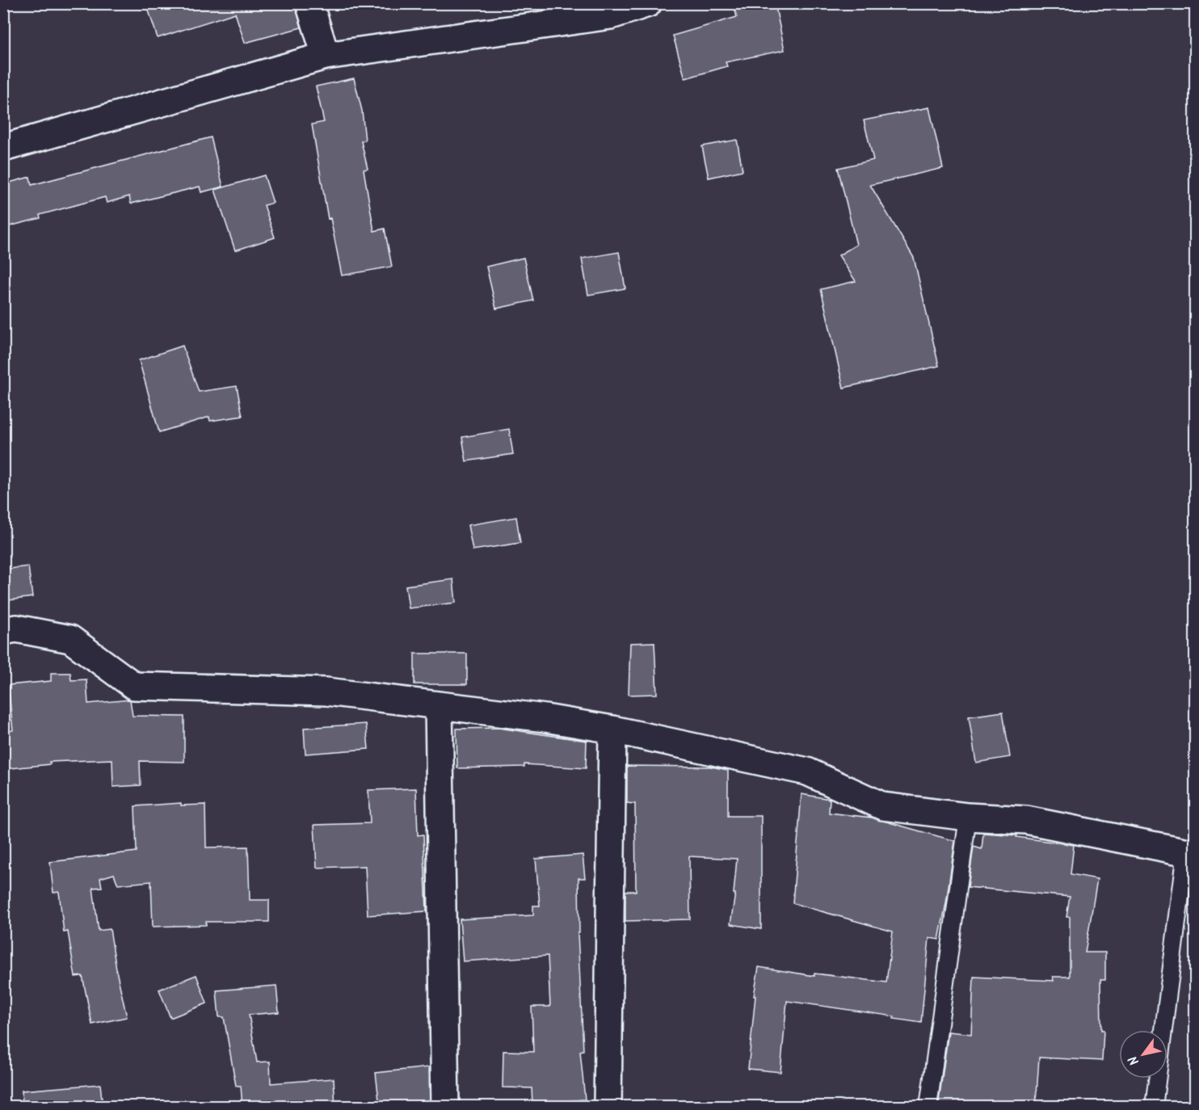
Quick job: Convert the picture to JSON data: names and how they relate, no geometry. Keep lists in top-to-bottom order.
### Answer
{
  "north": "bottom left"
}
